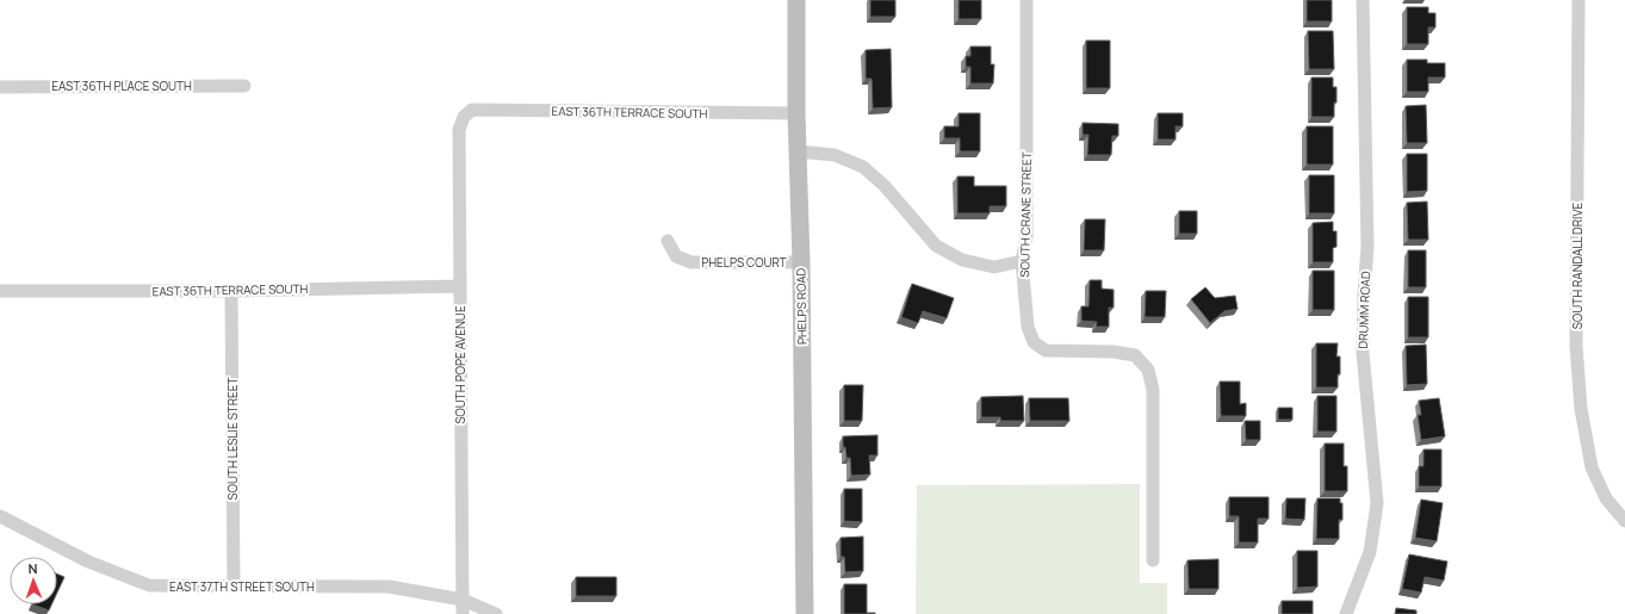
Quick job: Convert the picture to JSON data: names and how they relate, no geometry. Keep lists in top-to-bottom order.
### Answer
{
  "streets": {
    "street": [
      "EAST 36TH PLACE SOUTH",
      "EAST 36TH TERRACE SOUTH",
      "SOUTH CRANE STREET",
      "PHELPS COURT",
      "SOUTH RANDALL DRIVE",
      "PHELPS ROAD",
      "DRUMM ROAD",
      "SOUTH POPE AVENUE",
      "SOUTH LESLIE STREET",
      "EAST 37TH STREET SOUTH"
    ]
  },
  "crossings": [
    ["EAST 36TH TERRACE SOUTH", "PHELPS ROAD"],
    ["EAST 36TH TERRACE SOUTH", "SOUTH POPE AVENUE"],
    ["EAST 36TH TERRACE SOUTH", "SOUTH LESLIE STREET"],
    ["PHELPS COURT", "PHELPS ROAD"],
    ["SOUTH POPE AVENUE", "EAST 37TH STREET SOUTH"],
    ["SOUTH LESLIE STREET", "EAST 37TH STREET SOUTH"]
  ],
  "north": "top"
}
